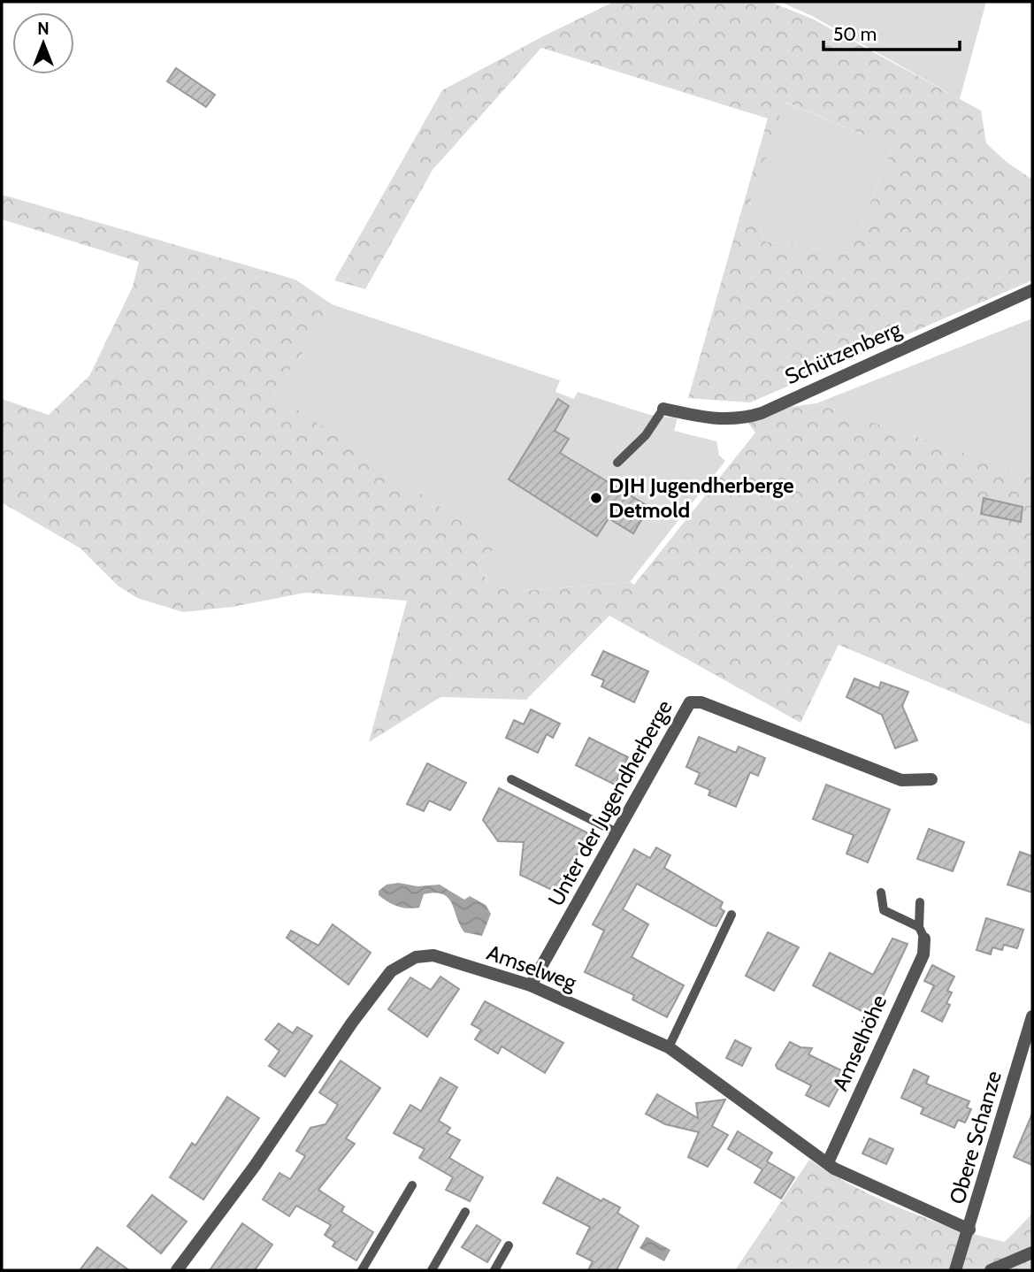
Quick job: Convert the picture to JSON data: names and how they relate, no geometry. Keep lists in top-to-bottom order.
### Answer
{
  "streets": {
    "street": [
      "Schützenberg",
      "Unter der Jugendherberge",
      "Amselweg",
      "Amselhöhe",
      "Obere Schanze"
    ]
  },
  "crossings": [
    ["Unter der Jugendherberge", "Amselweg"],
    ["Amselweg", "Amselhöhe"],
    ["Amselweg", "Obere Schanze"]
  ],
  "places": ["DJH Jugendherberge Detmold"],
  "scale_bar": "50 m",
  "north": "top"
}
